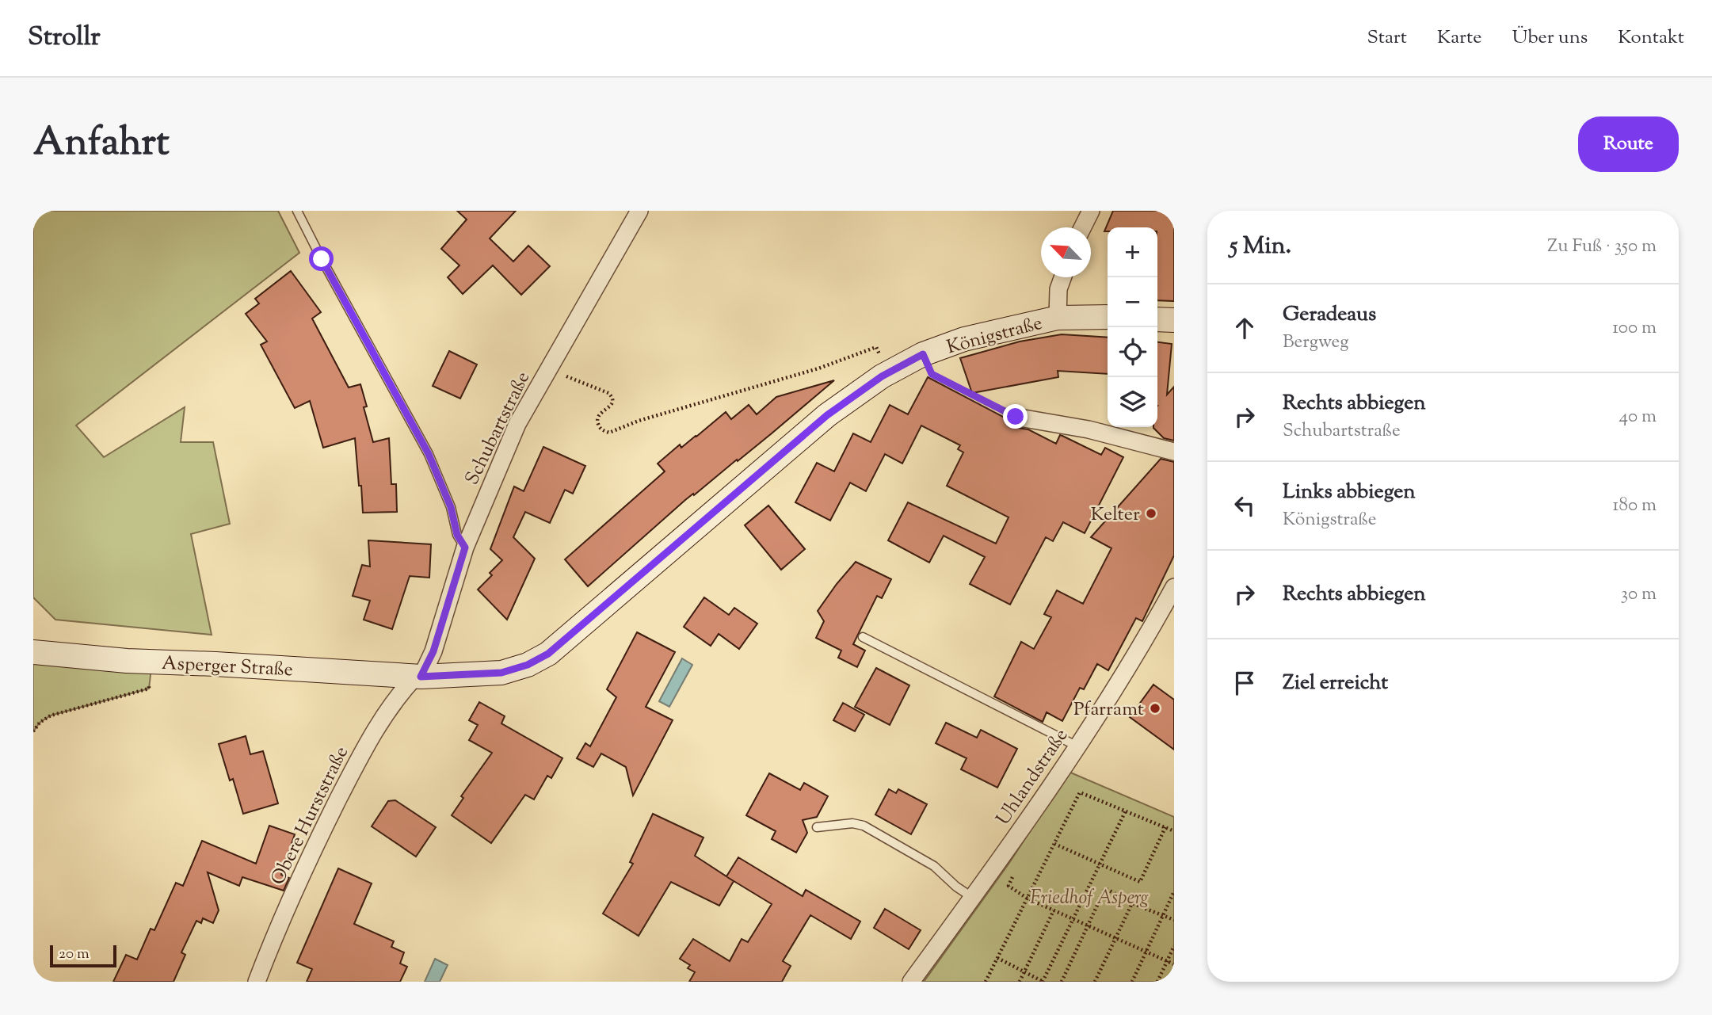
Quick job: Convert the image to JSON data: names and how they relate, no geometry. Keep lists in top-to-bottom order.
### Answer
{
  "streets": {
    "main road": ["Königstraße", "Asperger Straße"],
    "street": ["Schubartstraße", "Uhlandstraße", "Obere Hurststraße"]
  },
  "crossings": [
    ["Königstraße", "Schubartstraße"],
    ["Königstraße", "Asperger Straße"],
    ["Königstraße", "Obere Hurststraße"],
    ["Schubartstraße", "Asperger Straße"],
    ["Schubartstraße", "Obere Hurststraße"],
    ["Asperger Straße", "Obere Hurststraße"]
  ],
  "parks": ["Friedhof Asperg"],
  "places": ["Kelter", "Pfarramt"],
  "scale_bar": "20 m",
  "north": "top left",
  "page": {
    "header": "Strollr",
    "nav": [
      "Start",
      "Karte",
      "Über uns",
      "Kontakt"
    ],
    "title": "Anfahrt",
    "buttons": "Route",
    "heading": ["5 Min.", "Zu Fuß · 350 m"],
    "map_buttons": ["+", "−"],
    "list": [
      ["Geradeaus", "Bergweg", "100 m"],
      ["Rechts abbiegen", "Schubartstraße", "40 m"],
      ["Links abbiegen", "Königstraße", "180 m"],
      ["Rechts abbiegen", "30 m"],
      "Ziel erreicht"
    ],
    "scale": "20 m"
  }
}
